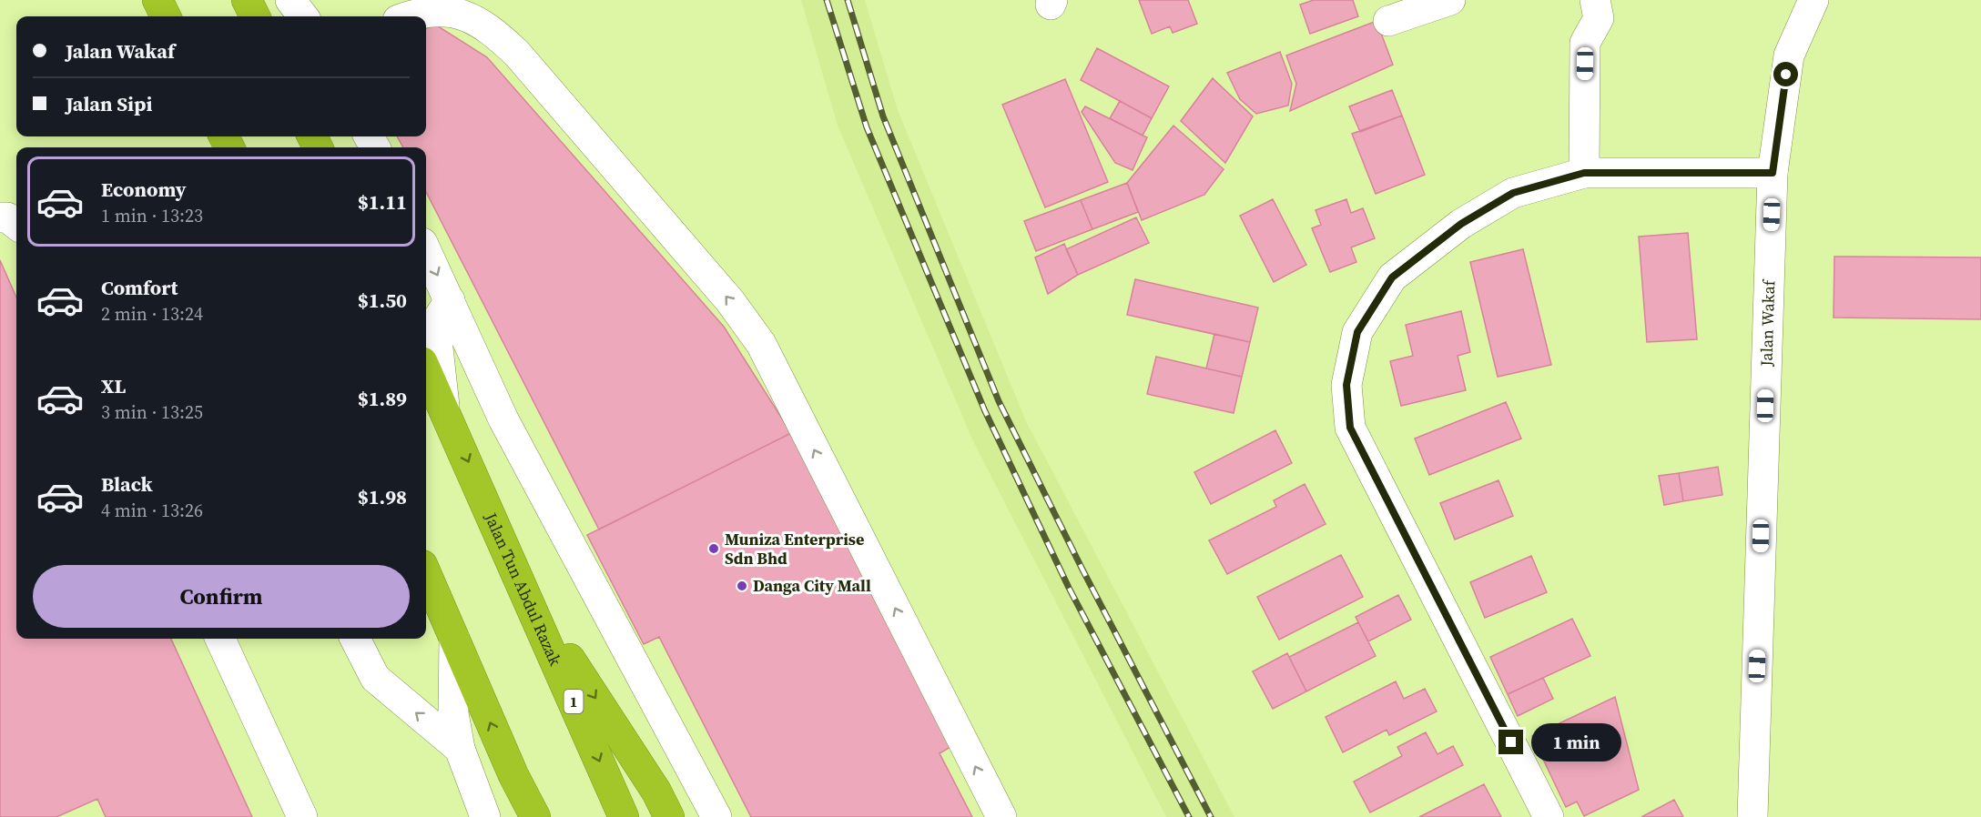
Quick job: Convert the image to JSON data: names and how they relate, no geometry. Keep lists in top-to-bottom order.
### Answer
{
  "streets": {
    "highway": ["Jalan Tun Abdul Razak", "1"],
    "street": ["Jalan Wakaf"]
  },
  "places": ["Muniza Enterprise Sdn Bhd", "Danga City Mall"],
  "page": {
    "banner": ["Jalan Wakaf", "Jalan Sipi"],
    "list": [
      {
        "name": "Economy",
        "note": "1 min · 13:23",
        "value": "$1.11"
      },
      {
        "name": "Comfort",
        "note": "2 min · 13:24",
        "value": "$1.50"
      },
      {
        "name": "XL",
        "note": "3 min · 13:25",
        "value": "$1.89"
      },
      {
        "name": "Black",
        "note": "4 min · 13:26",
        "value": "$1.98"
      }
    ],
    "buttons": "Confirm",
    "bubble": "1 min"
  }
}
